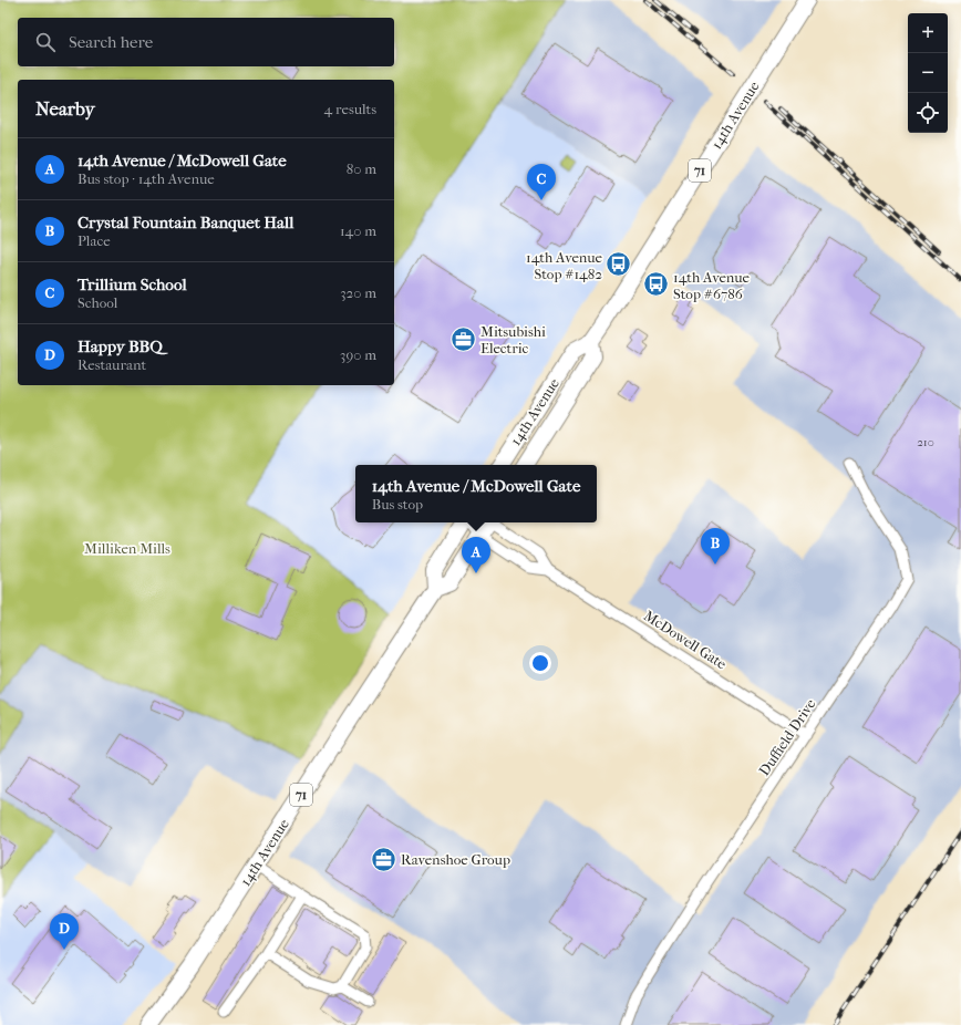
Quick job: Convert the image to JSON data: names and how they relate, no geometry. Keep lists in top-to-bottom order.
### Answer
{
  "streets": {
    "main road": ["14th Avenue", "71"],
    "street": ["McDowell Gate", "Duffield Drive"]
  },
  "crossings": [
    ["14th Avenue", "McDowell Gate"],
    ["McDowell Gate", "Duffield Drive"]
  ],
  "parks": ["Milliken Mills"],
  "places": {
    "bus stop": ["14th Avenue Stop #1482", "14th Avenue Stop #6786"],
    "office": ["Mitsubishi Electric", "Ravenshoe Group"]
  },
  "house_numbers": ["210"],
  "page": {
    "map_buttons": ["+", "−"],
    "search": "Search here",
    "heading": ["Nearby", "4 results"],
    "list": [
      {
        "mark": "A",
        "name": "14th Avenue / McDowell Gate",
        "note": "Bus stop · 14th Avenue",
        "value": "80 m"
      },
      {
        "mark": "B",
        "name": "Crystal Fountain Banquet Hall",
        "note": "Place",
        "value": "140 m"
      },
      {
        "mark": "C",
        "name": "Trillium School",
        "note": "School",
        "value": "320 m"
      },
      {
        "mark": "D",
        "name": "Happy BBQ",
        "note": "Restaurant",
        "value": "390 m"
      }
    ],
    "pins": [
      "C",
      "B",
      "A",
      "D"
    ],
    "popup": ["14th Avenue / McDowell Gate", "Bus stop"]
  }
}
